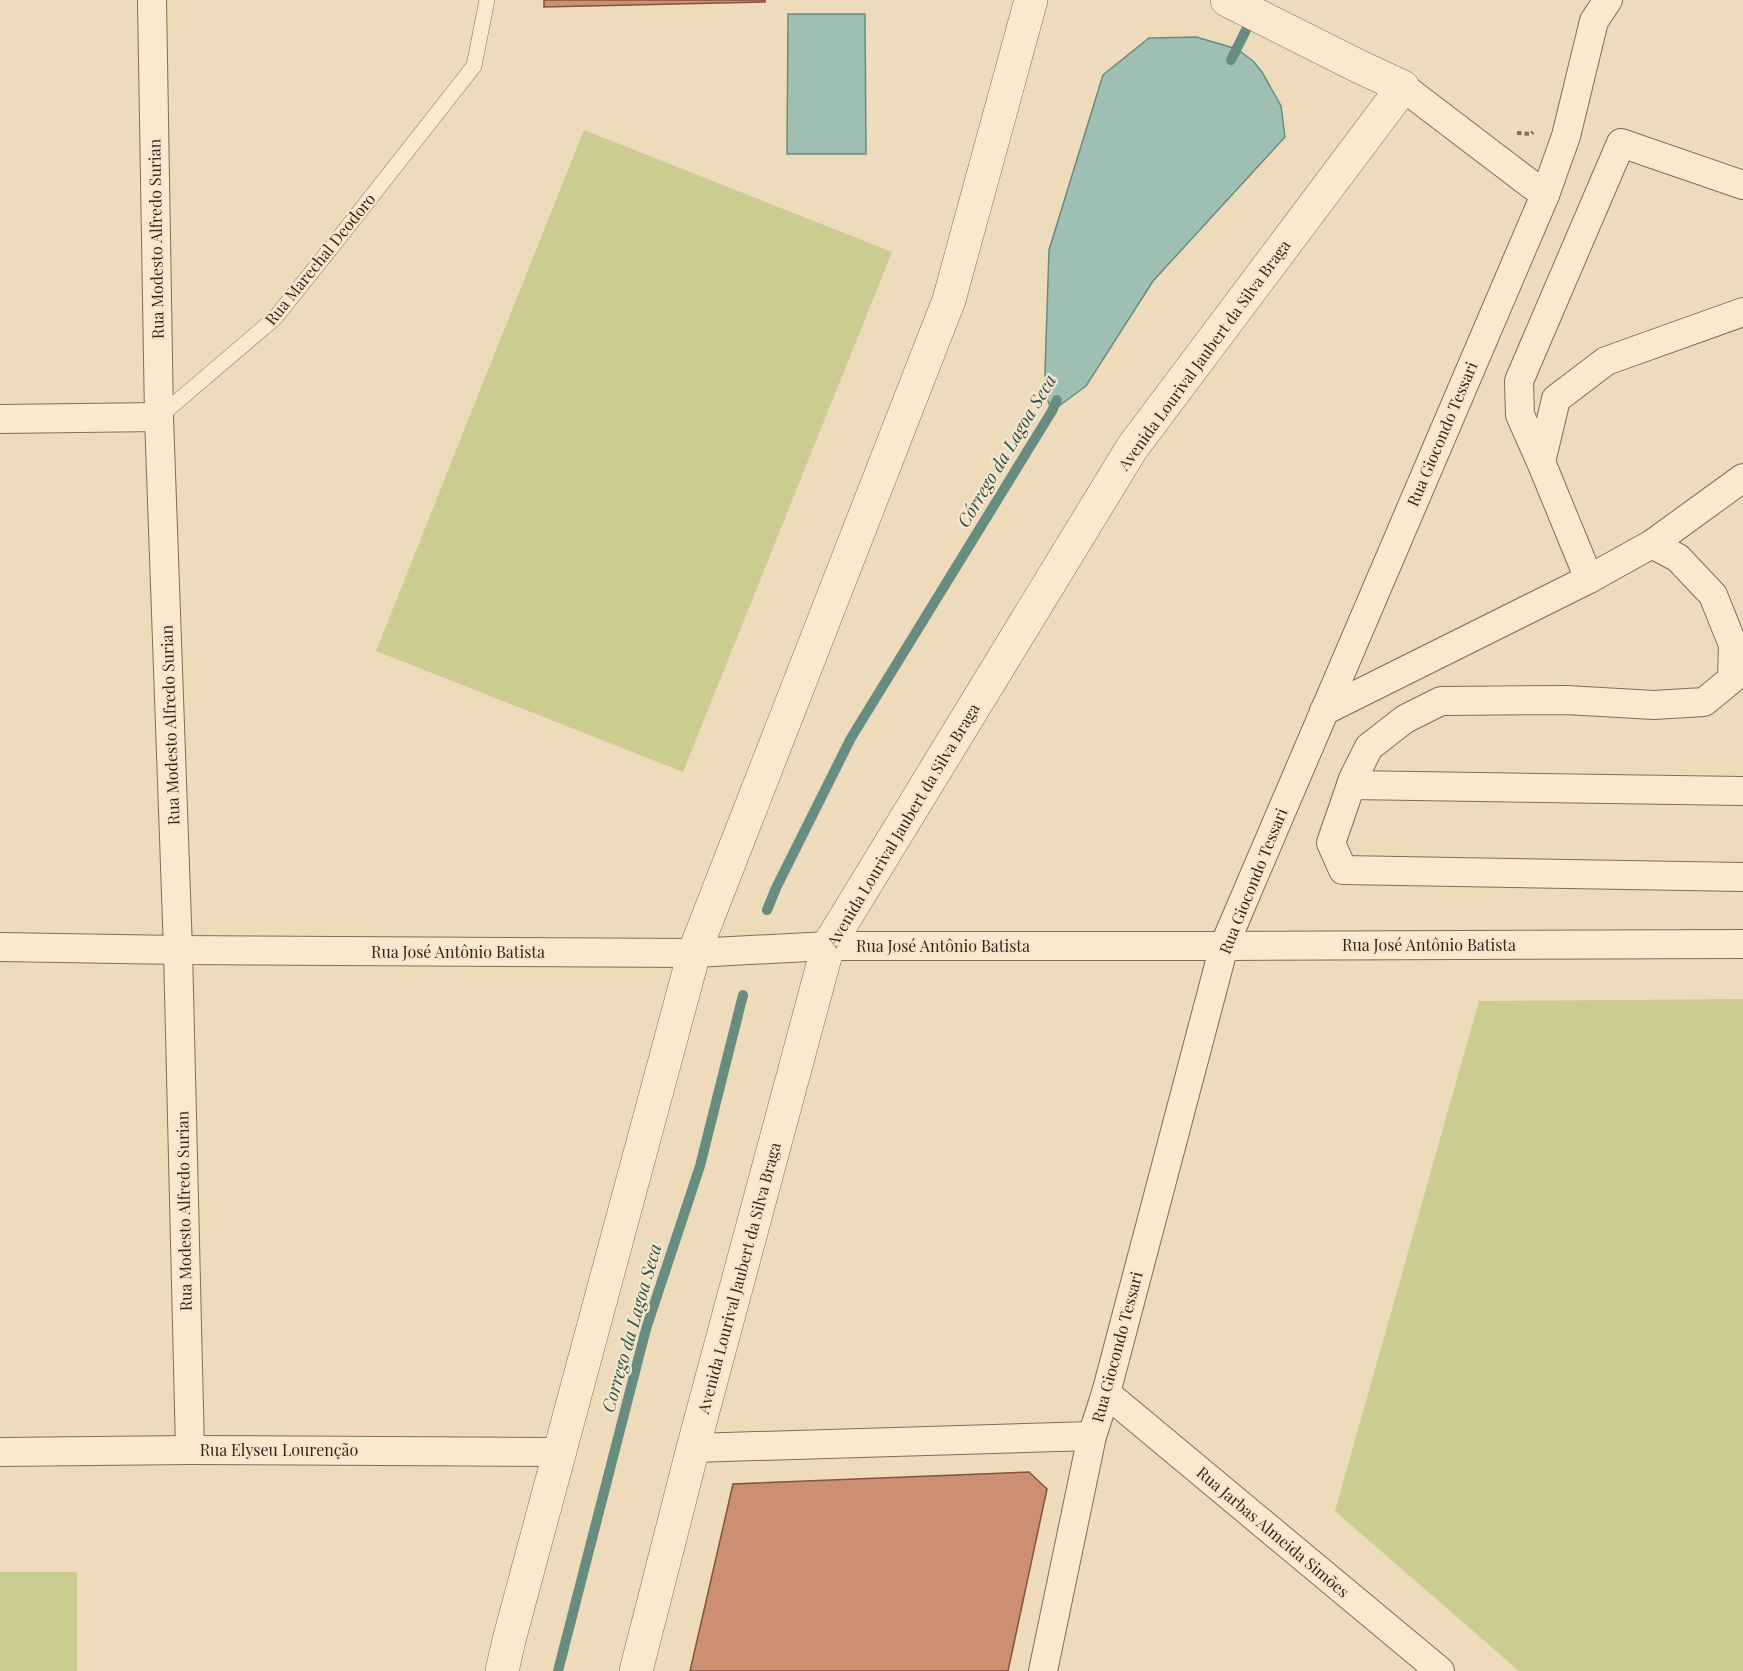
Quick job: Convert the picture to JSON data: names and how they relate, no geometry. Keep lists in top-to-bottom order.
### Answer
{
  "streets": {
    "street": [
      "Rua Modesto Alfredo Surian",
      "Avenida Lourival Jaubert da Silva Braga",
      "Rua Giocondo Tessari",
      "Rua José Antônio Batista",
      "Rua Elyseu Lourenção",
      "Rua Jarbas Almeida Simões"
    ],
    "lane": ["Rua Marechal Deodoro"]
  },
  "crossings": [
    ["Rua Modesto Alfredo Surian", "Rua Marechal Deodoro"],
    ["Rua Modesto Alfredo Surian", "Rua José Antônio Batista"],
    ["Rua Modesto Alfredo Surian", "Rua Elyseu Lourenção"],
    ["Avenida Lourival Jaubert da Silva Braga", "Rua José Antônio Batista"],
    ["Rua Giocondo Tessari", "Rua José Antônio Batista"],
    ["Rua Giocondo Tessari", "Rua Jarbas Almeida Simões"]
  ],
  "water": ["Córrego da Lagoa Seca", "Corrego da Lagoa Seca"]
}
